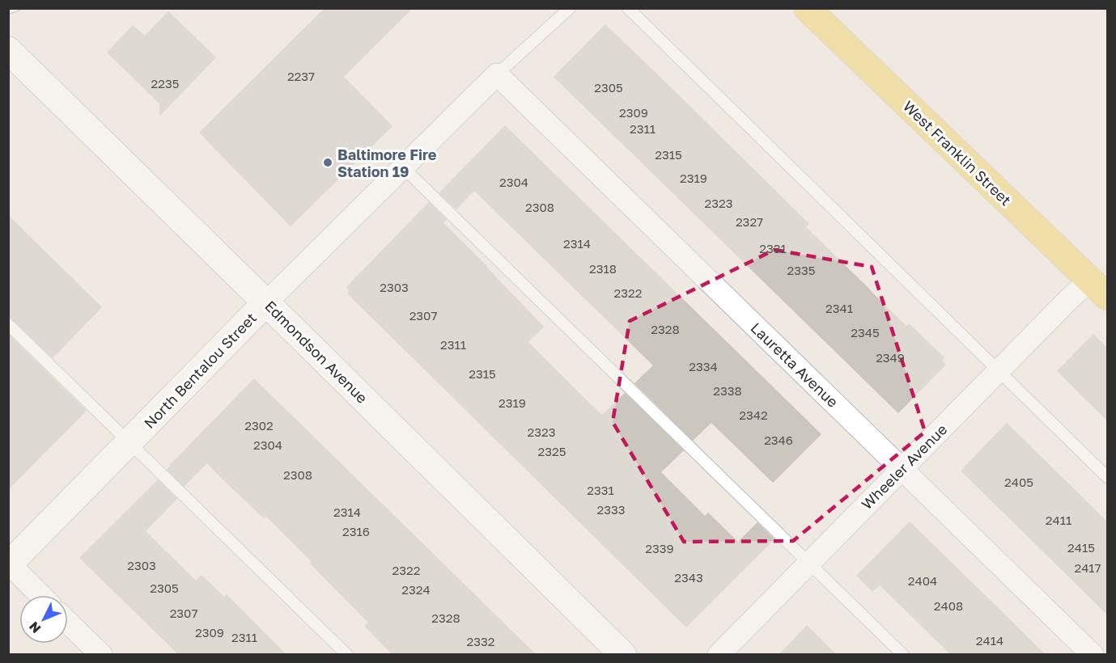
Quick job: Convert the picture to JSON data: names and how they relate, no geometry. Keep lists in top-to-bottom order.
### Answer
{
  "streets": {
    "main road": ["West Franklin Street", "Edmondson Avenue", "North Bentalou Street"],
    "street": ["Lauretta Avenue", "Wheeler Avenue"]
  },
  "crossings": [
    ["West Franklin Street", "Wheeler Avenue"],
    ["Edmondson Avenue", "North Bentalou Street"],
    ["Lauretta Avenue", "North Bentalou Street"],
    ["Lauretta Avenue", "Wheeler Avenue"]
  ],
  "places": ["Baltimore Fire Station 19"],
  "house_numbers": [
    "2237",
    "2235",
    "2305",
    "2309",
    "2311",
    "2315",
    "2319",
    "2304",
    "2323",
    "2308",
    "2327",
    "2314",
    "2331",
    "2318",
    "2335",
    "2303",
    "2322",
    "2341",
    "2307",
    "2328",
    "2345",
    "2311",
    "2349",
    "2334",
    "2315",
    "2338",
    "2319",
    "2342",
    "2302",
    "2323",
    "2346",
    "2304",
    "2325",
    "2308",
    "2405",
    "2331",
    "2333",
    "2314",
    "2411",
    "2316",
    "2415",
    "2339",
    "2303",
    "2417",
    "2322",
    "2343",
    "2404",
    "2305",
    "2324",
    "2408",
    "2307",
    "2328",
    "2309",
    "2311",
    "2414",
    "2332"
  ],
  "north": "bottom left"
}
